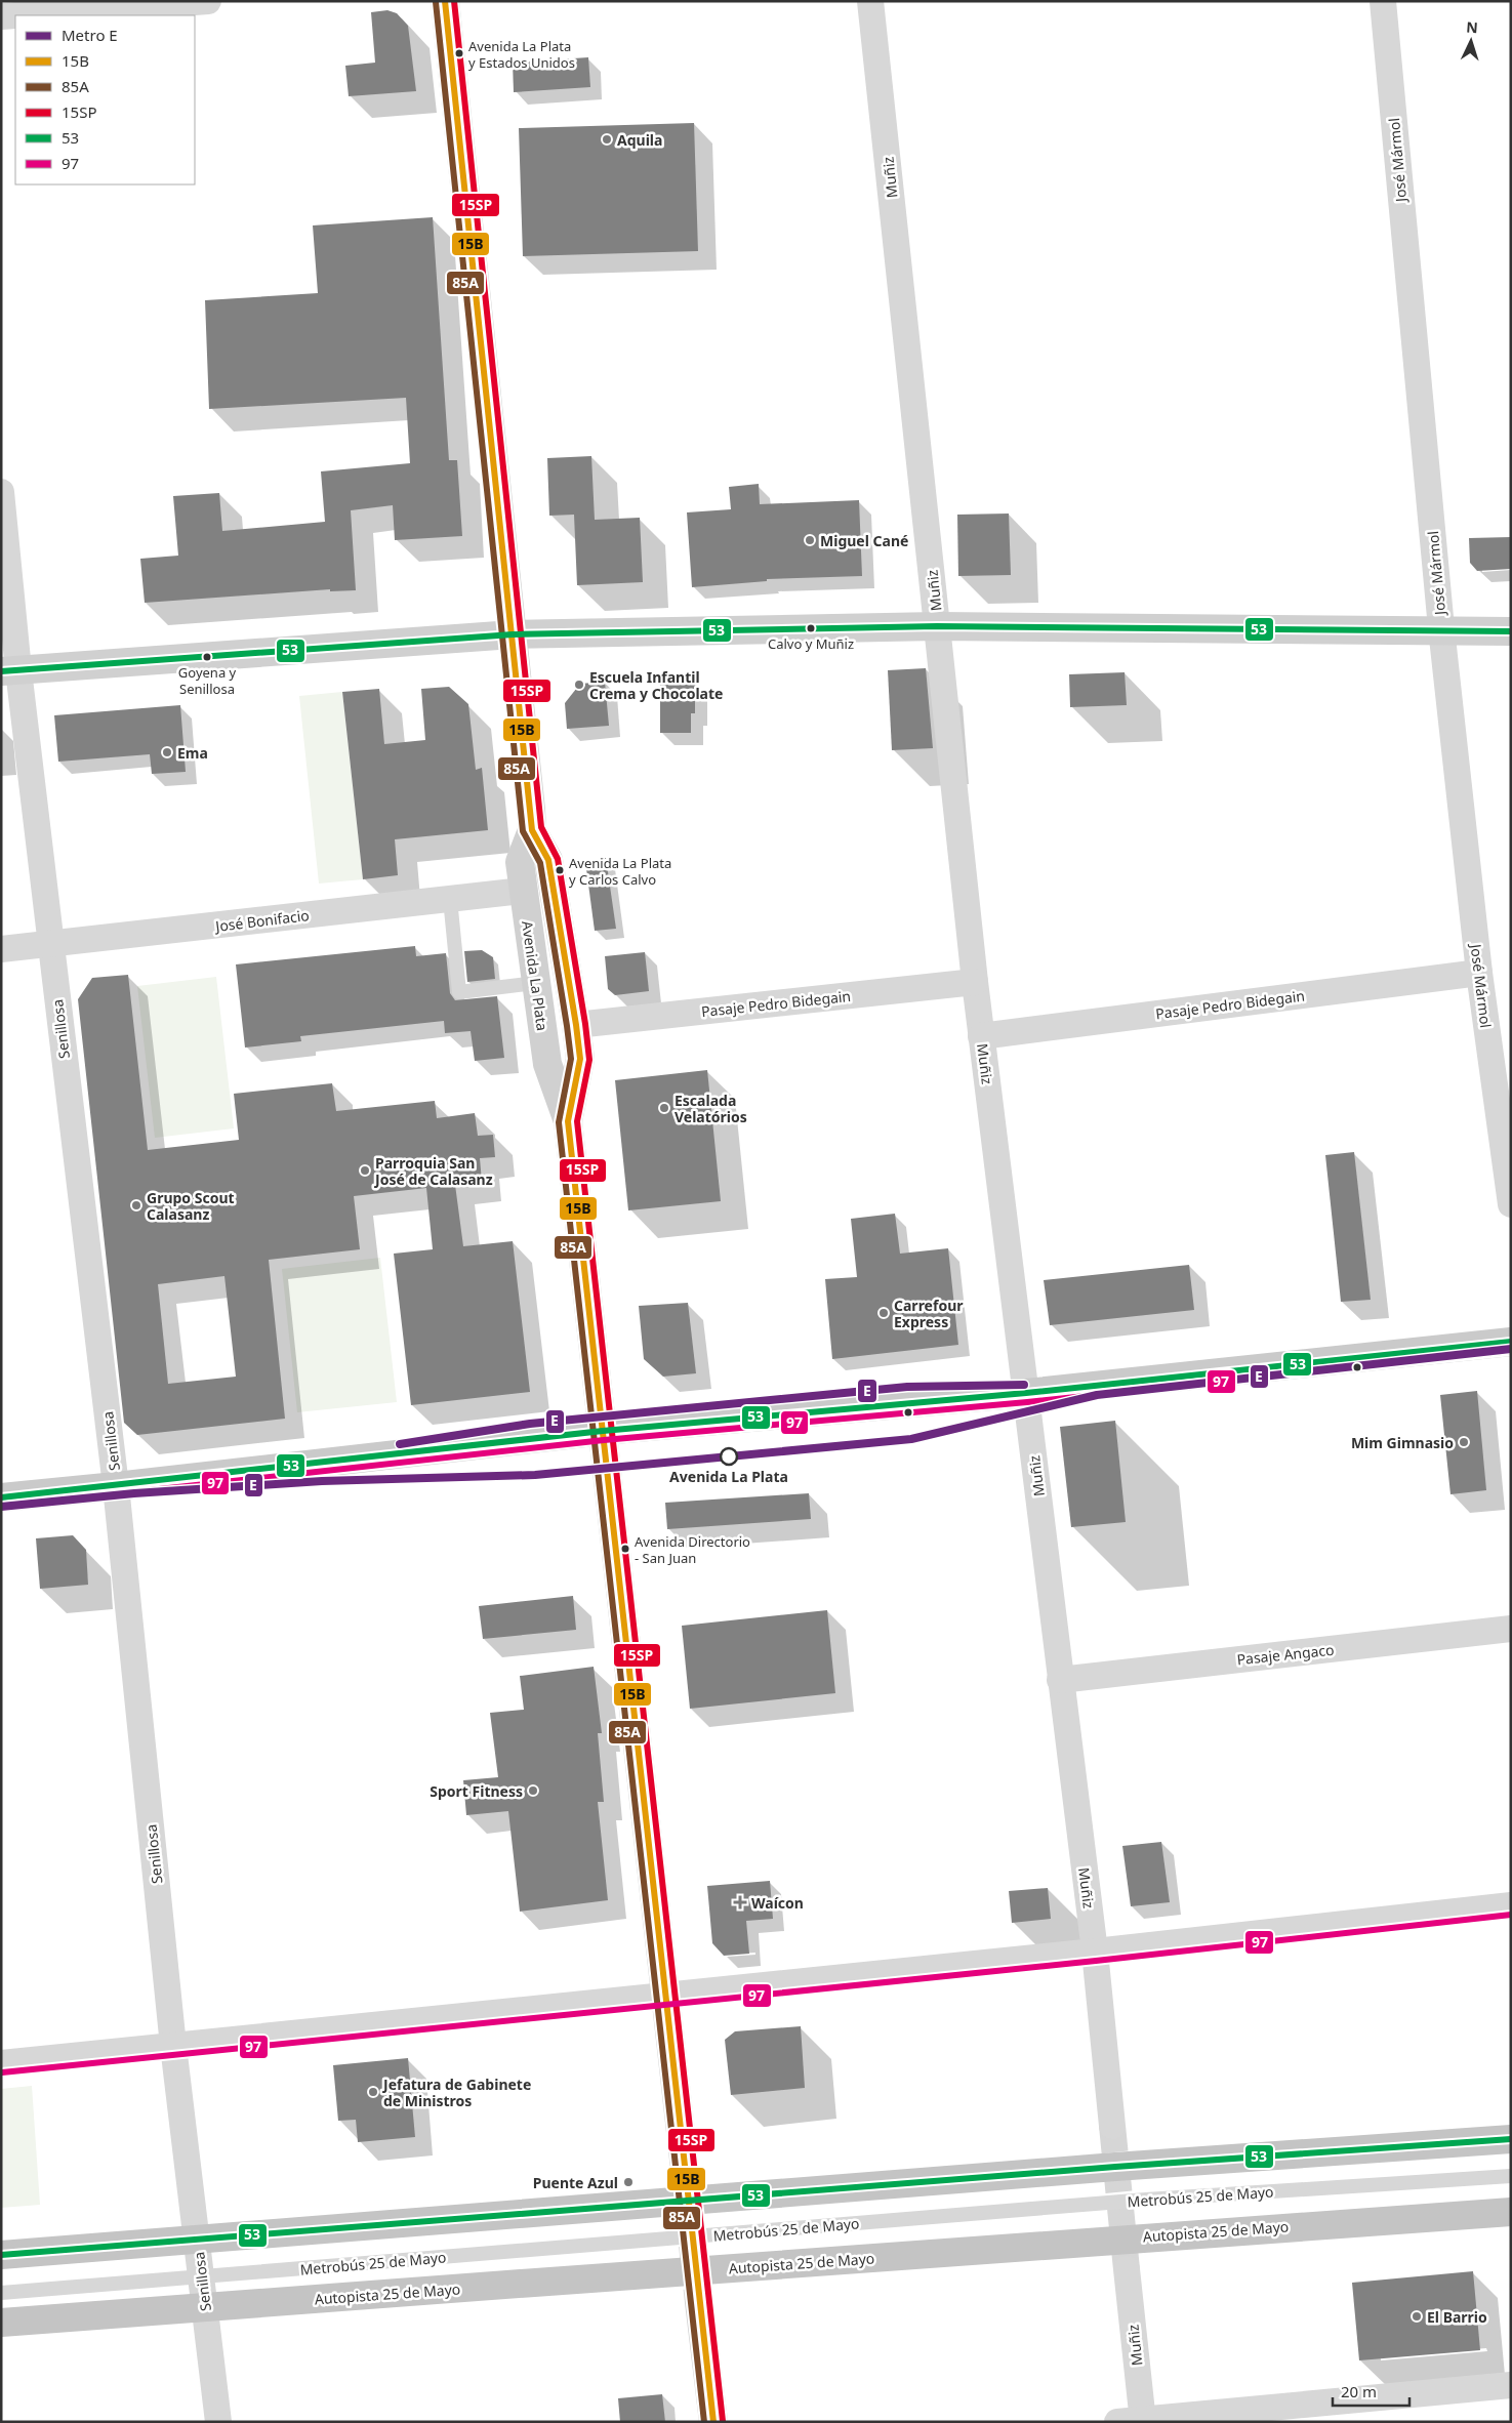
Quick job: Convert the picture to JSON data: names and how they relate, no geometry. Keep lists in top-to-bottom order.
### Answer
{
  "streets": {
    "highway": ["Autopista 25 de Mayo"],
    "main road": ["Avenida La Plata"],
    "street": [
      "José Mármol",
      "Muñiz",
      "José Bonifacio",
      "Pasaje Pedro Bidegain",
      "Senillosa",
      "Pasaje Angaco"
    ],
    "lane": ["Metrobús 25 de Mayo"]
  },
  "crossings": [
    ["José Mármol", "Pasaje Pedro Bidegain"],
    ["Muñiz", "Pasaje Pedro Bidegain"],
    ["Muñiz", "Pasaje Angaco"],
    ["José Bonifacio", "Avenida La Plata"],
    ["José Bonifacio", "Senillosa"],
    ["Avenida La Plata", "Pasaje Pedro Bidegain"]
  ],
  "places": {
    "other": [
      "Avenida La Plata y Estados Unidos",
      "Aquila",
      "Miguel Cané",
      "Calvo y Muñiz",
      "Goyena y Senillosa",
      "Escuela Infantil Crema y Chocolate",
      "Ema",
      "Avenida La Plata y Carlos Calvo",
      "Escalada Velatórios",
      "Parroquia San José de Calasanz",
      "Grupo Scout Calasanz",
      "Carrefour Express",
      "Mim Gimnasio",
      "Avenida La Plata",
      "Avenida Directorio - San Juan",
      "Sport Fitness",
      "Jefatura de Gabinete de Ministros",
      "Puente Azul",
      "El Barrio"
    ],
    "health": ["Waícon"]
  },
  "lines": [
    "transit line 15B",
    "transit line 15SP",
    "transit line 85A",
    "transit line 53",
    "metro line E",
    "transit line 97"
  ],
  "legend": [
    "Metro E",
    "15B",
    "85A",
    "15SP",
    "53",
    "97"
  ],
  "scale_bar": "20 m",
  "north": "top"
}
